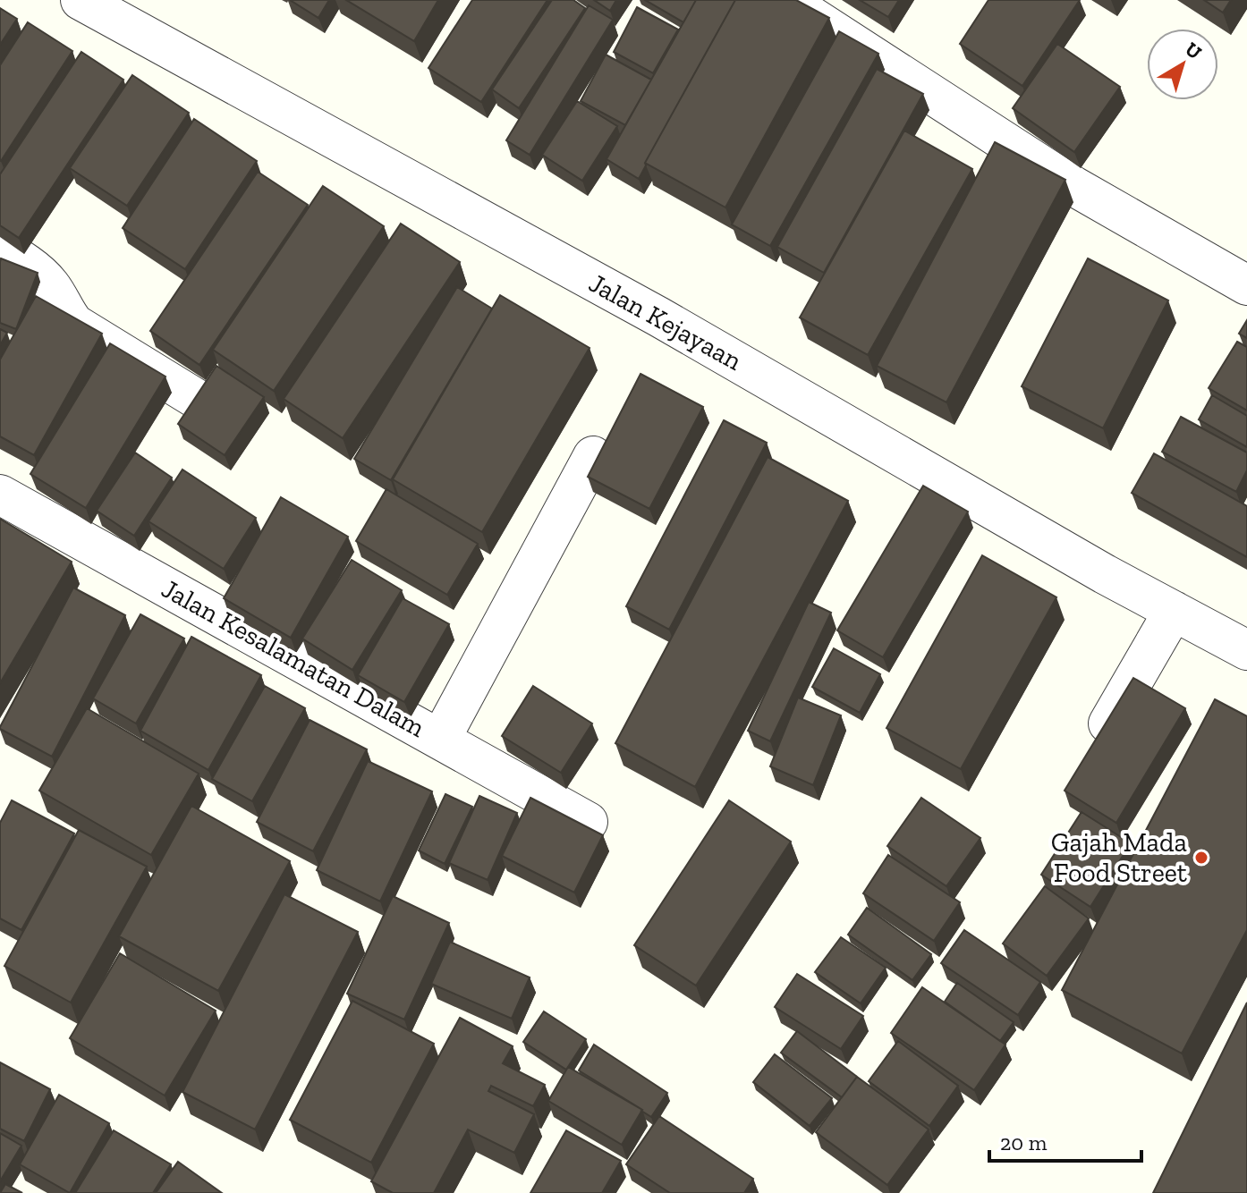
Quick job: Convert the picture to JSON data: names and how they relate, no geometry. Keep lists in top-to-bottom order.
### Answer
{
  "streets": {
    "street": ["Jalan Kejayaan", "Jalan Kesalamatan Dalam"]
  },
  "places": ["Gajah Mada Food Street"],
  "scale_bar": "20 m",
  "north": "top right"
}
